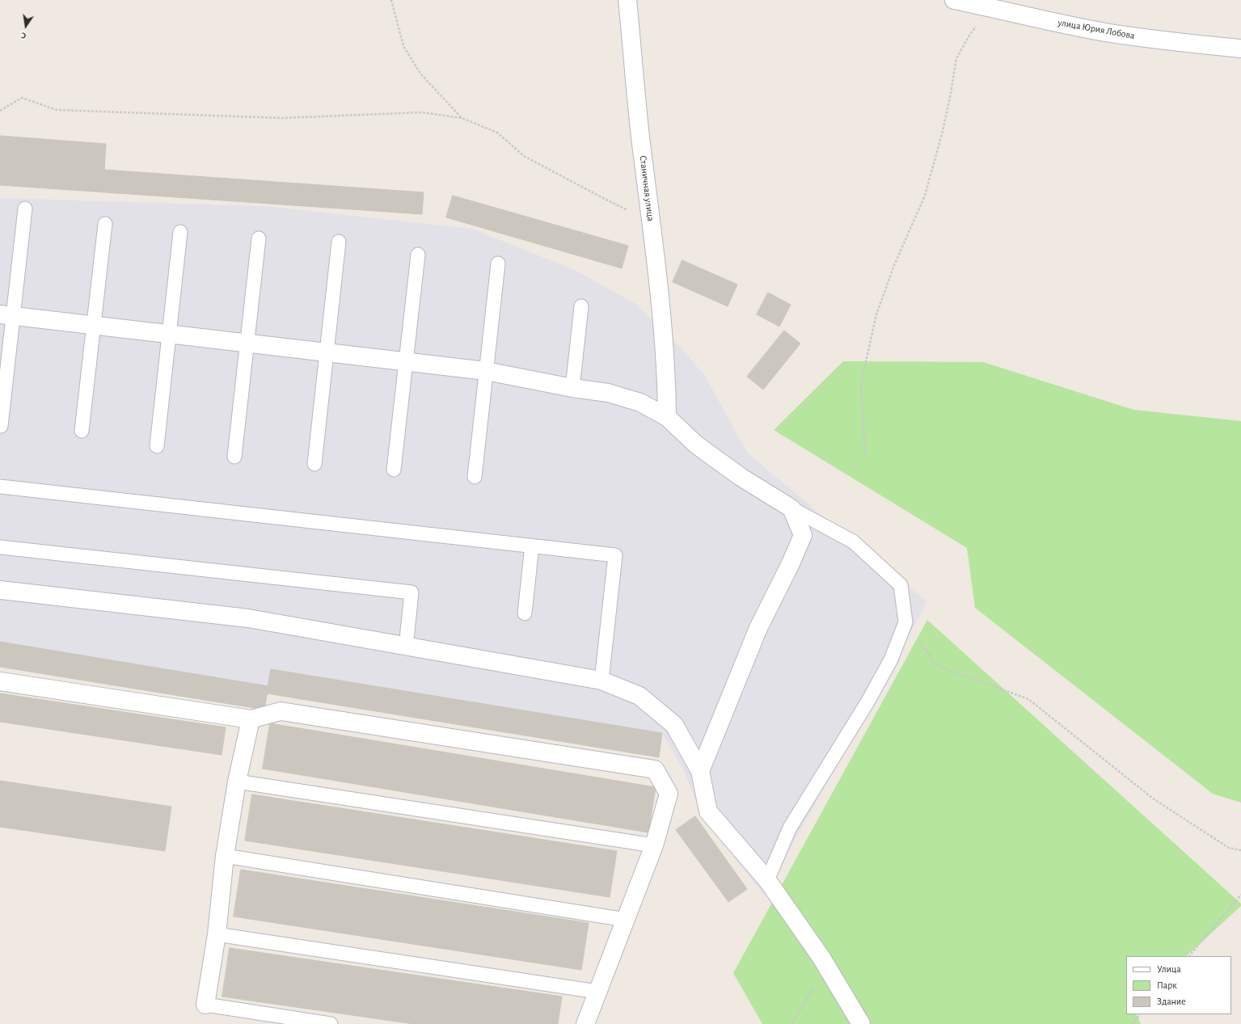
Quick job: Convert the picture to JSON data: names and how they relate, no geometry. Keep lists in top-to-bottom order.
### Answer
{
  "streets": {
    "street": ["улица Юрия Лобова", "Станичная улица"]
  },
  "legend": ["Улица", "Парк", "Здание"],
  "north": "bottom"
}
